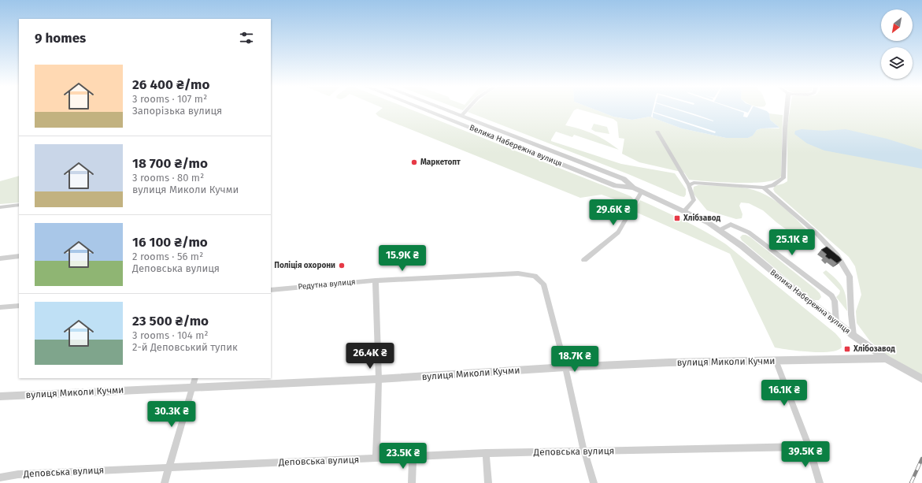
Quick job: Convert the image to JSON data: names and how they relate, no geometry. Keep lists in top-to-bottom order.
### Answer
{
  "streets": {
    "street": [
      "Велика Набережна вулиця",
      "Редутна вулиця",
      "вулиця Миколи Кучми",
      "Деповська вулиця"
    ]
  },
  "crossings": [
    ["Велика Набережна вулиця", "вулиця Миколи Кучми"],
    ["Редутна вулиця", "вулиця Миколи Кучми"]
  ],
  "places": {
    "other": ["Маркетопт", "Поліція охорони"],
    "transit": ["Хлібзавод", "Хлібозавод"]
  },
  "north": "bottom left",
  "page": {
    "heading": "9 homes",
    "list": [
      {
        "name": "26 400 ₴/mo",
        "note": "3 rooms · 107 m² · Запорізька вулиця"
      },
      {
        "name": "18 700 ₴/mo",
        "note": "3 rooms · 80 m² · вулиця Миколи Кучми"
      },
      {
        "name": "16 100 ₴/mo",
        "note": "2 rooms · 56 m² · Деповська вулиця"
      },
      {
        "name": "23 500 ₴/mo",
        "note": "3 rooms · 104 m² · 2-й Деповський тупик"
      }
    ],
    "price": [
      "29.6K ₴",
      "25.1K ₴",
      "15.9K ₴",
      "26.4K ₴",
      "18.7K ₴",
      "16.1K ₴",
      "30.3K ₴",
      "39.5K ₴",
      "23.5K ₴"
    ]
  }
}
